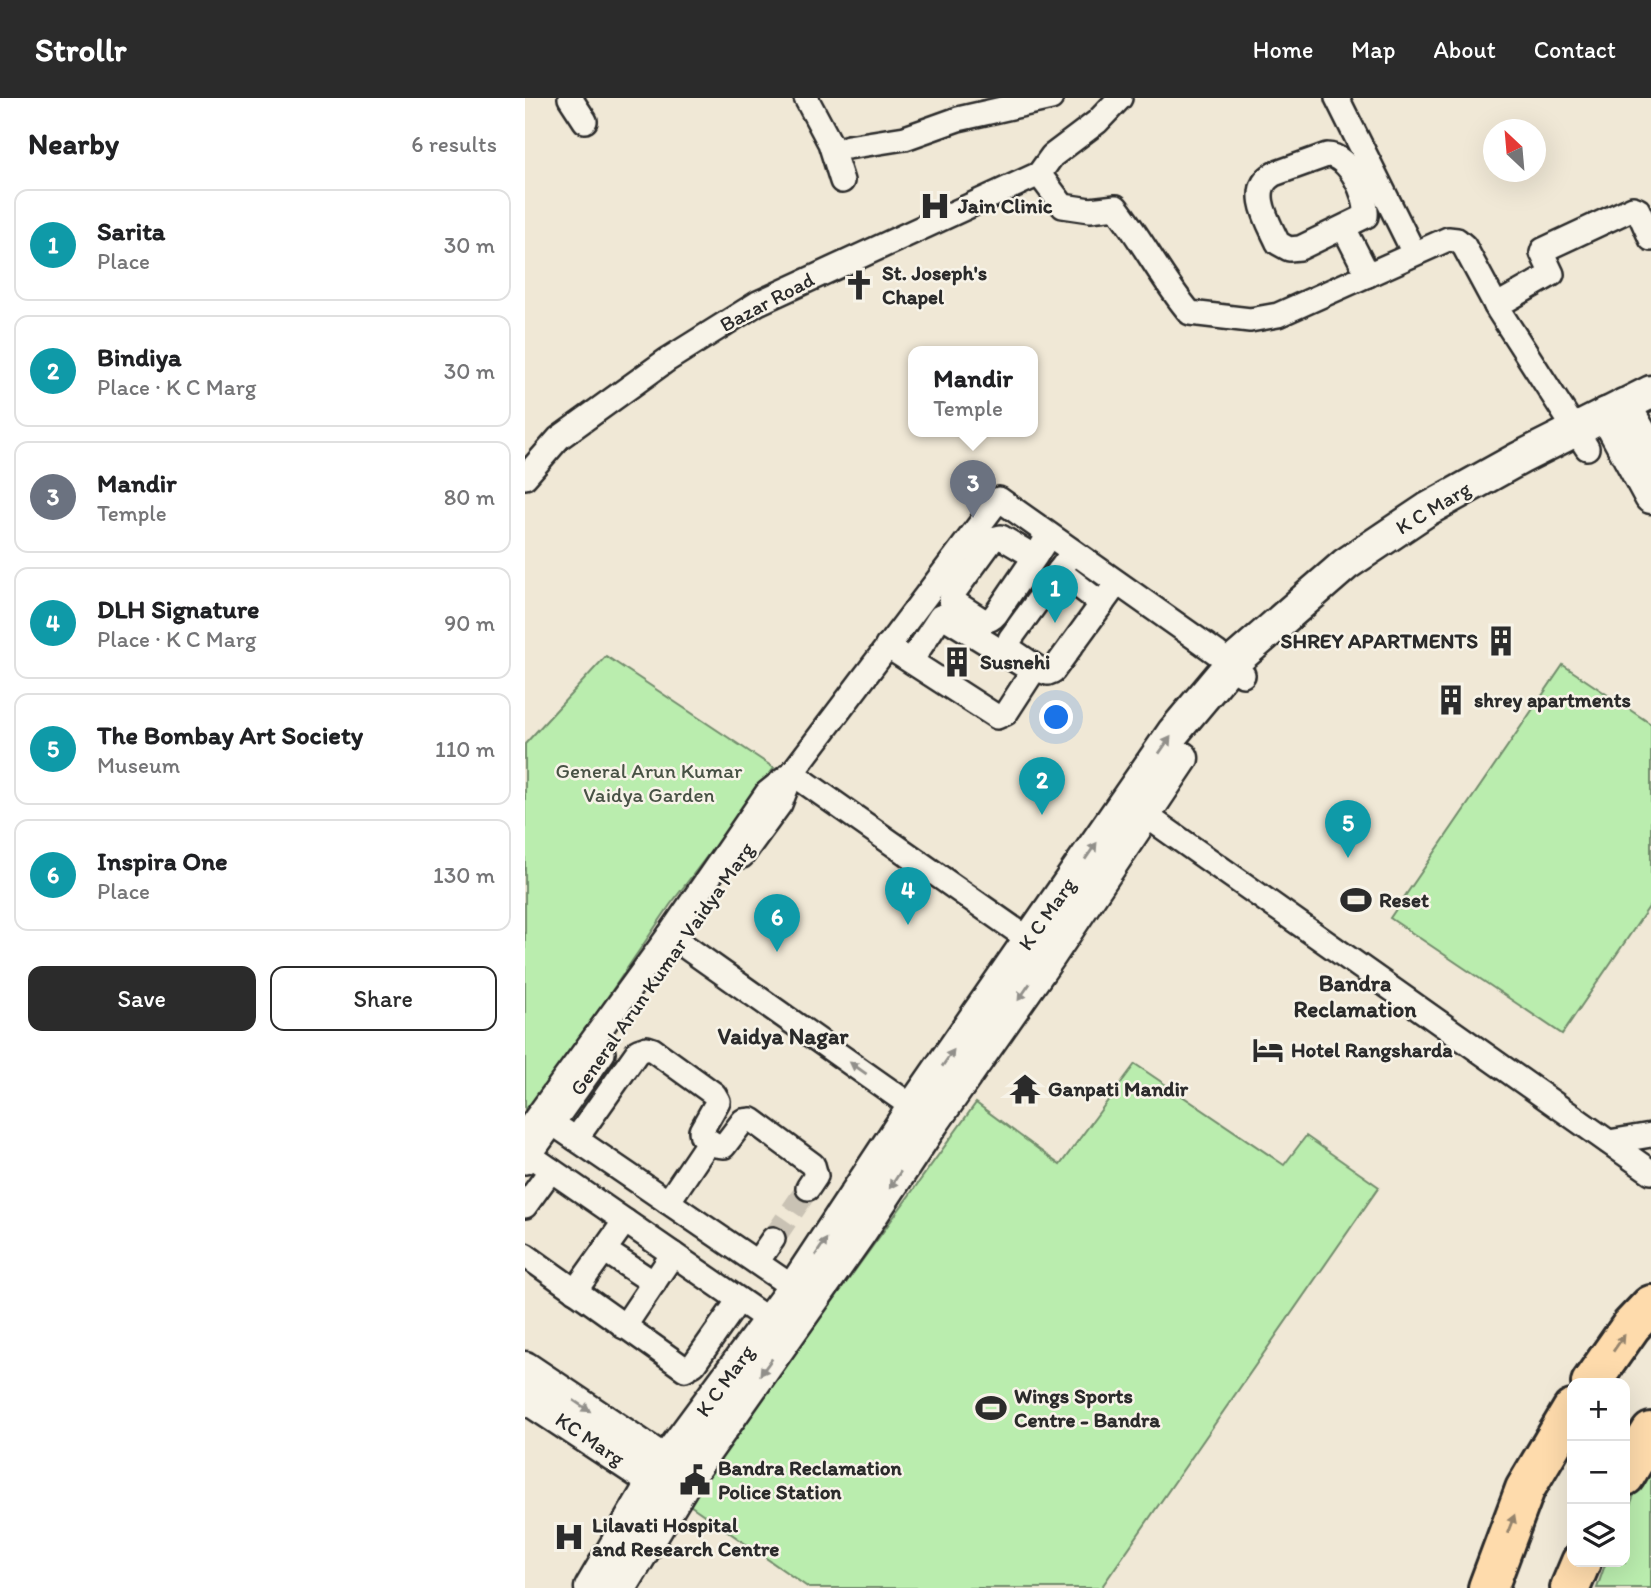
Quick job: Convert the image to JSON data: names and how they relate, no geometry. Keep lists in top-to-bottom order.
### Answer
{
  "streets": {
    "main road": ["K C Marg", "KC Marg"],
    "street": ["Bazar Road", "General Arun Kumar Vaidya Marg"]
  },
  "crossings": [
    ["K C Marg", "General Arun Kumar Vaidya Marg"],
    ["K C Marg", "KC Marg"]
  ],
  "districts": ["Bandra Reclamation", "Vaidya Nagar"],
  "parks": ["General Arun Kumar Vaidya Garden"],
  "places": {
    "hospital": ["Jain Clinic", "Lilavati Hospital and Research Centre"],
    "church": ["St. Joseph's Chapel"],
    "building": ["SHREY APARTMENTS", "Susnehi", "shrey apartments"],
    "sports": ["Reset", "Wings Sports Centre - Bandra"],
    "hotel": ["Hotel Rangsharda"],
    "temple": ["Ganpati Mandir"],
    "public building": ["Bandra Reclamation Police Station"]
  },
  "north": "top left",
  "page": {
    "header": "Strollr",
    "nav": [
      "Home",
      "Map",
      "About",
      "Contact"
    ],
    "heading": ["Nearby", "6 results"],
    "list": [
      {
        "mark": "1",
        "name": "Sarita",
        "note": "Place",
        "value": "30 m"
      },
      {
        "mark": "2",
        "name": "Bindiya",
        "note": "Place · K C Marg",
        "value": "30 m"
      },
      {
        "mark": "3",
        "name": "Mandir",
        "note": "Temple",
        "value": "80 m"
      },
      {
        "mark": "4",
        "name": "DLH Signature",
        "note": "Place · K C Marg",
        "value": "90 m"
      },
      {
        "mark": "5",
        "name": "The Bombay Art Society",
        "note": "Museum",
        "value": "110 m"
      },
      {
        "mark": "6",
        "name": "Inspira One",
        "note": "Place",
        "value": "130 m"
      }
    ],
    "popup": ["Mandir", "Temple"],
    "pins": [
      "3",
      "1",
      "2",
      "5",
      "4",
      "6"
    ],
    "buttons": ["Save", "Share"],
    "map_buttons": ["+", "−"]
  }
}
